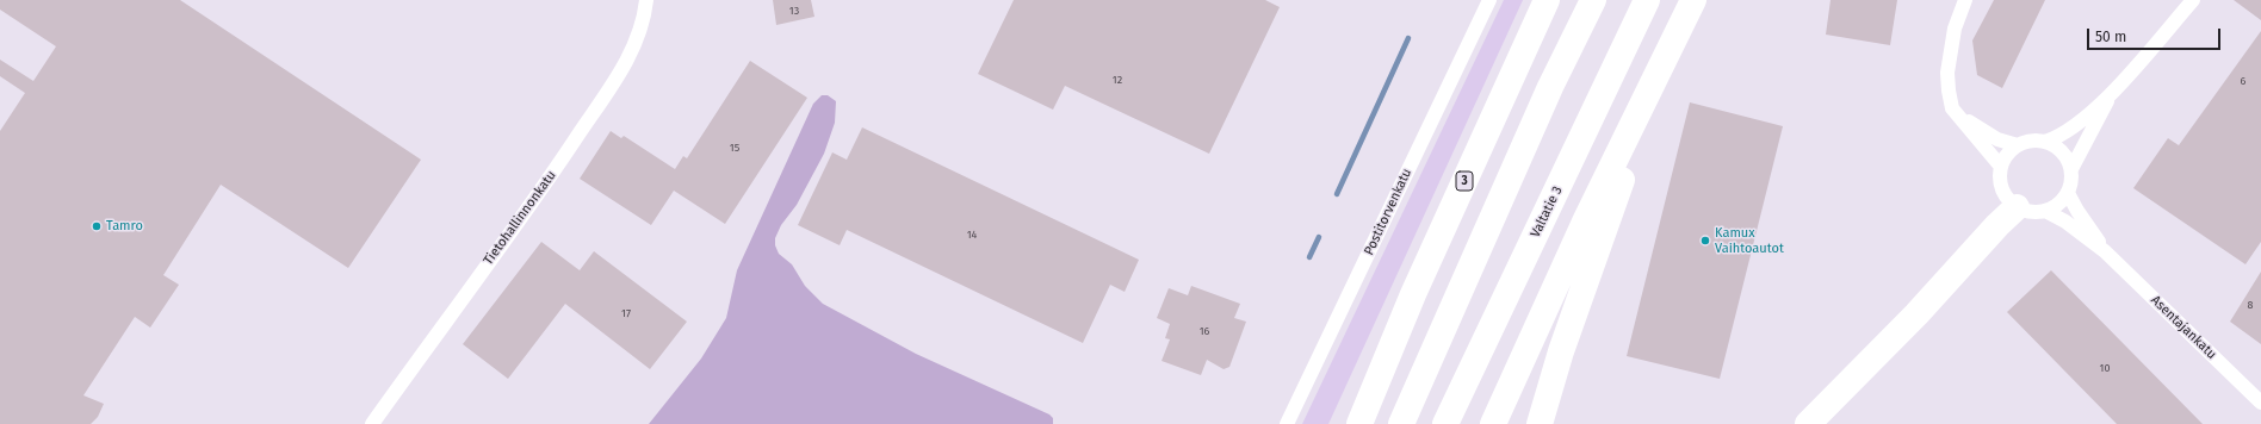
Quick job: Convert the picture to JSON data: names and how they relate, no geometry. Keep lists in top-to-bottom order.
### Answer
{
  "streets": {
    "highway": ["3", "Valtatie 3"],
    "street": ["Postitorvenkatu", "Tietohallinnonkatu", "Asentajankatu"]
  },
  "places": ["Tamro", "Kamux Vaihtoautot"],
  "house_numbers": [
    "13",
    "12",
    "6",
    "15",
    "14",
    "8",
    "17",
    "16",
    "10"
  ],
  "scale_bar": "50 m"
}
